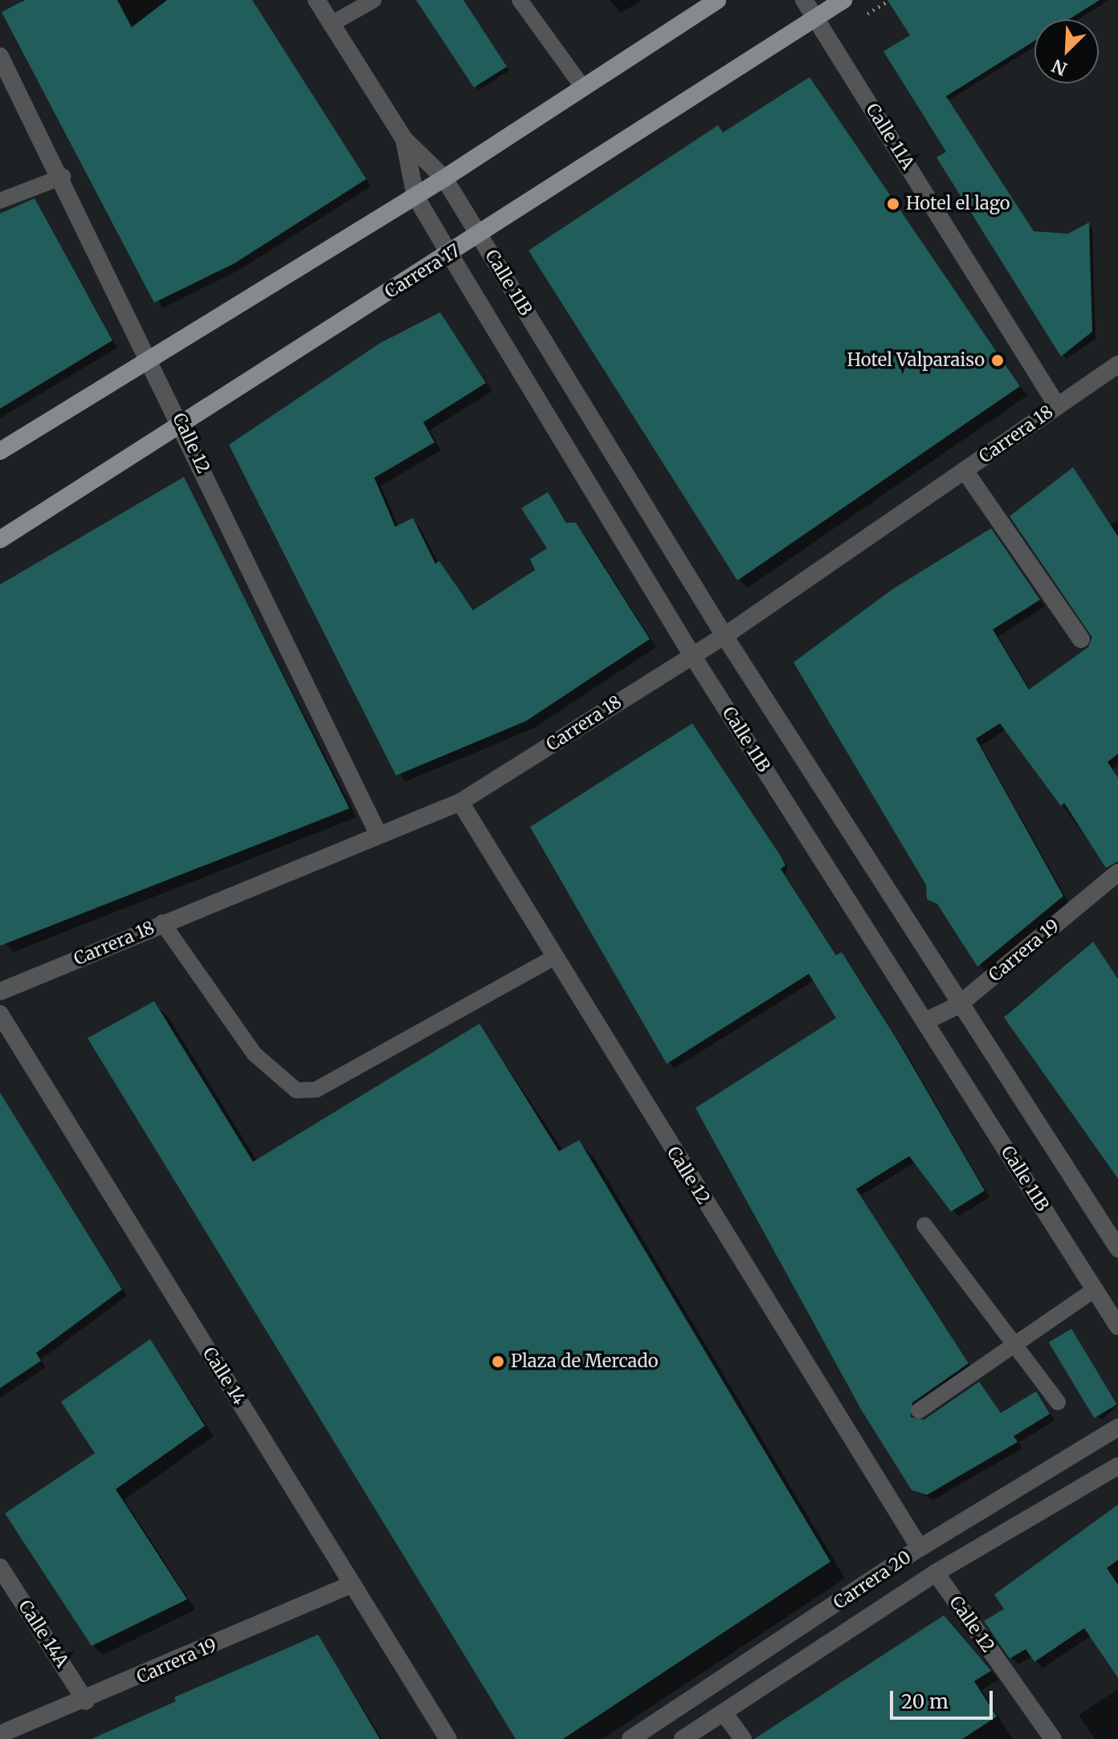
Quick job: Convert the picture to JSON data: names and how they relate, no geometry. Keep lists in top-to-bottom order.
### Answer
{
  "streets": {
    "main road": ["Carrera 17"],
    "street": [
      "Calle 11A",
      "Calle 11B",
      "Carrera 18",
      "Calle 12",
      "Carrera 19",
      "Calle 14",
      "Carrera 20",
      "Calle 14A"
    ]
  },
  "crossings": [
    ["Calle 11A", "Carrera 17"],
    ["Calle 11A", "Carrera 18"],
    ["Carrera 17", "Calle 11B"],
    ["Carrera 17", "Calle 12"],
    ["Calle 11B", "Carrera 18"],
    ["Calle 11B", "Carrera 19"],
    ["Carrera 18", "Calle 12"],
    ["Calle 12", "Carrera 20"],
    ["Carrera 19", "Calle 14"],
    ["Carrera 19", "Calle 14A"]
  ],
  "places": ["Hotel el lago", "Hotel Valparaiso", "Plaza de Mercado"],
  "scale_bar": "20 m",
  "north": "bottom left"
}
